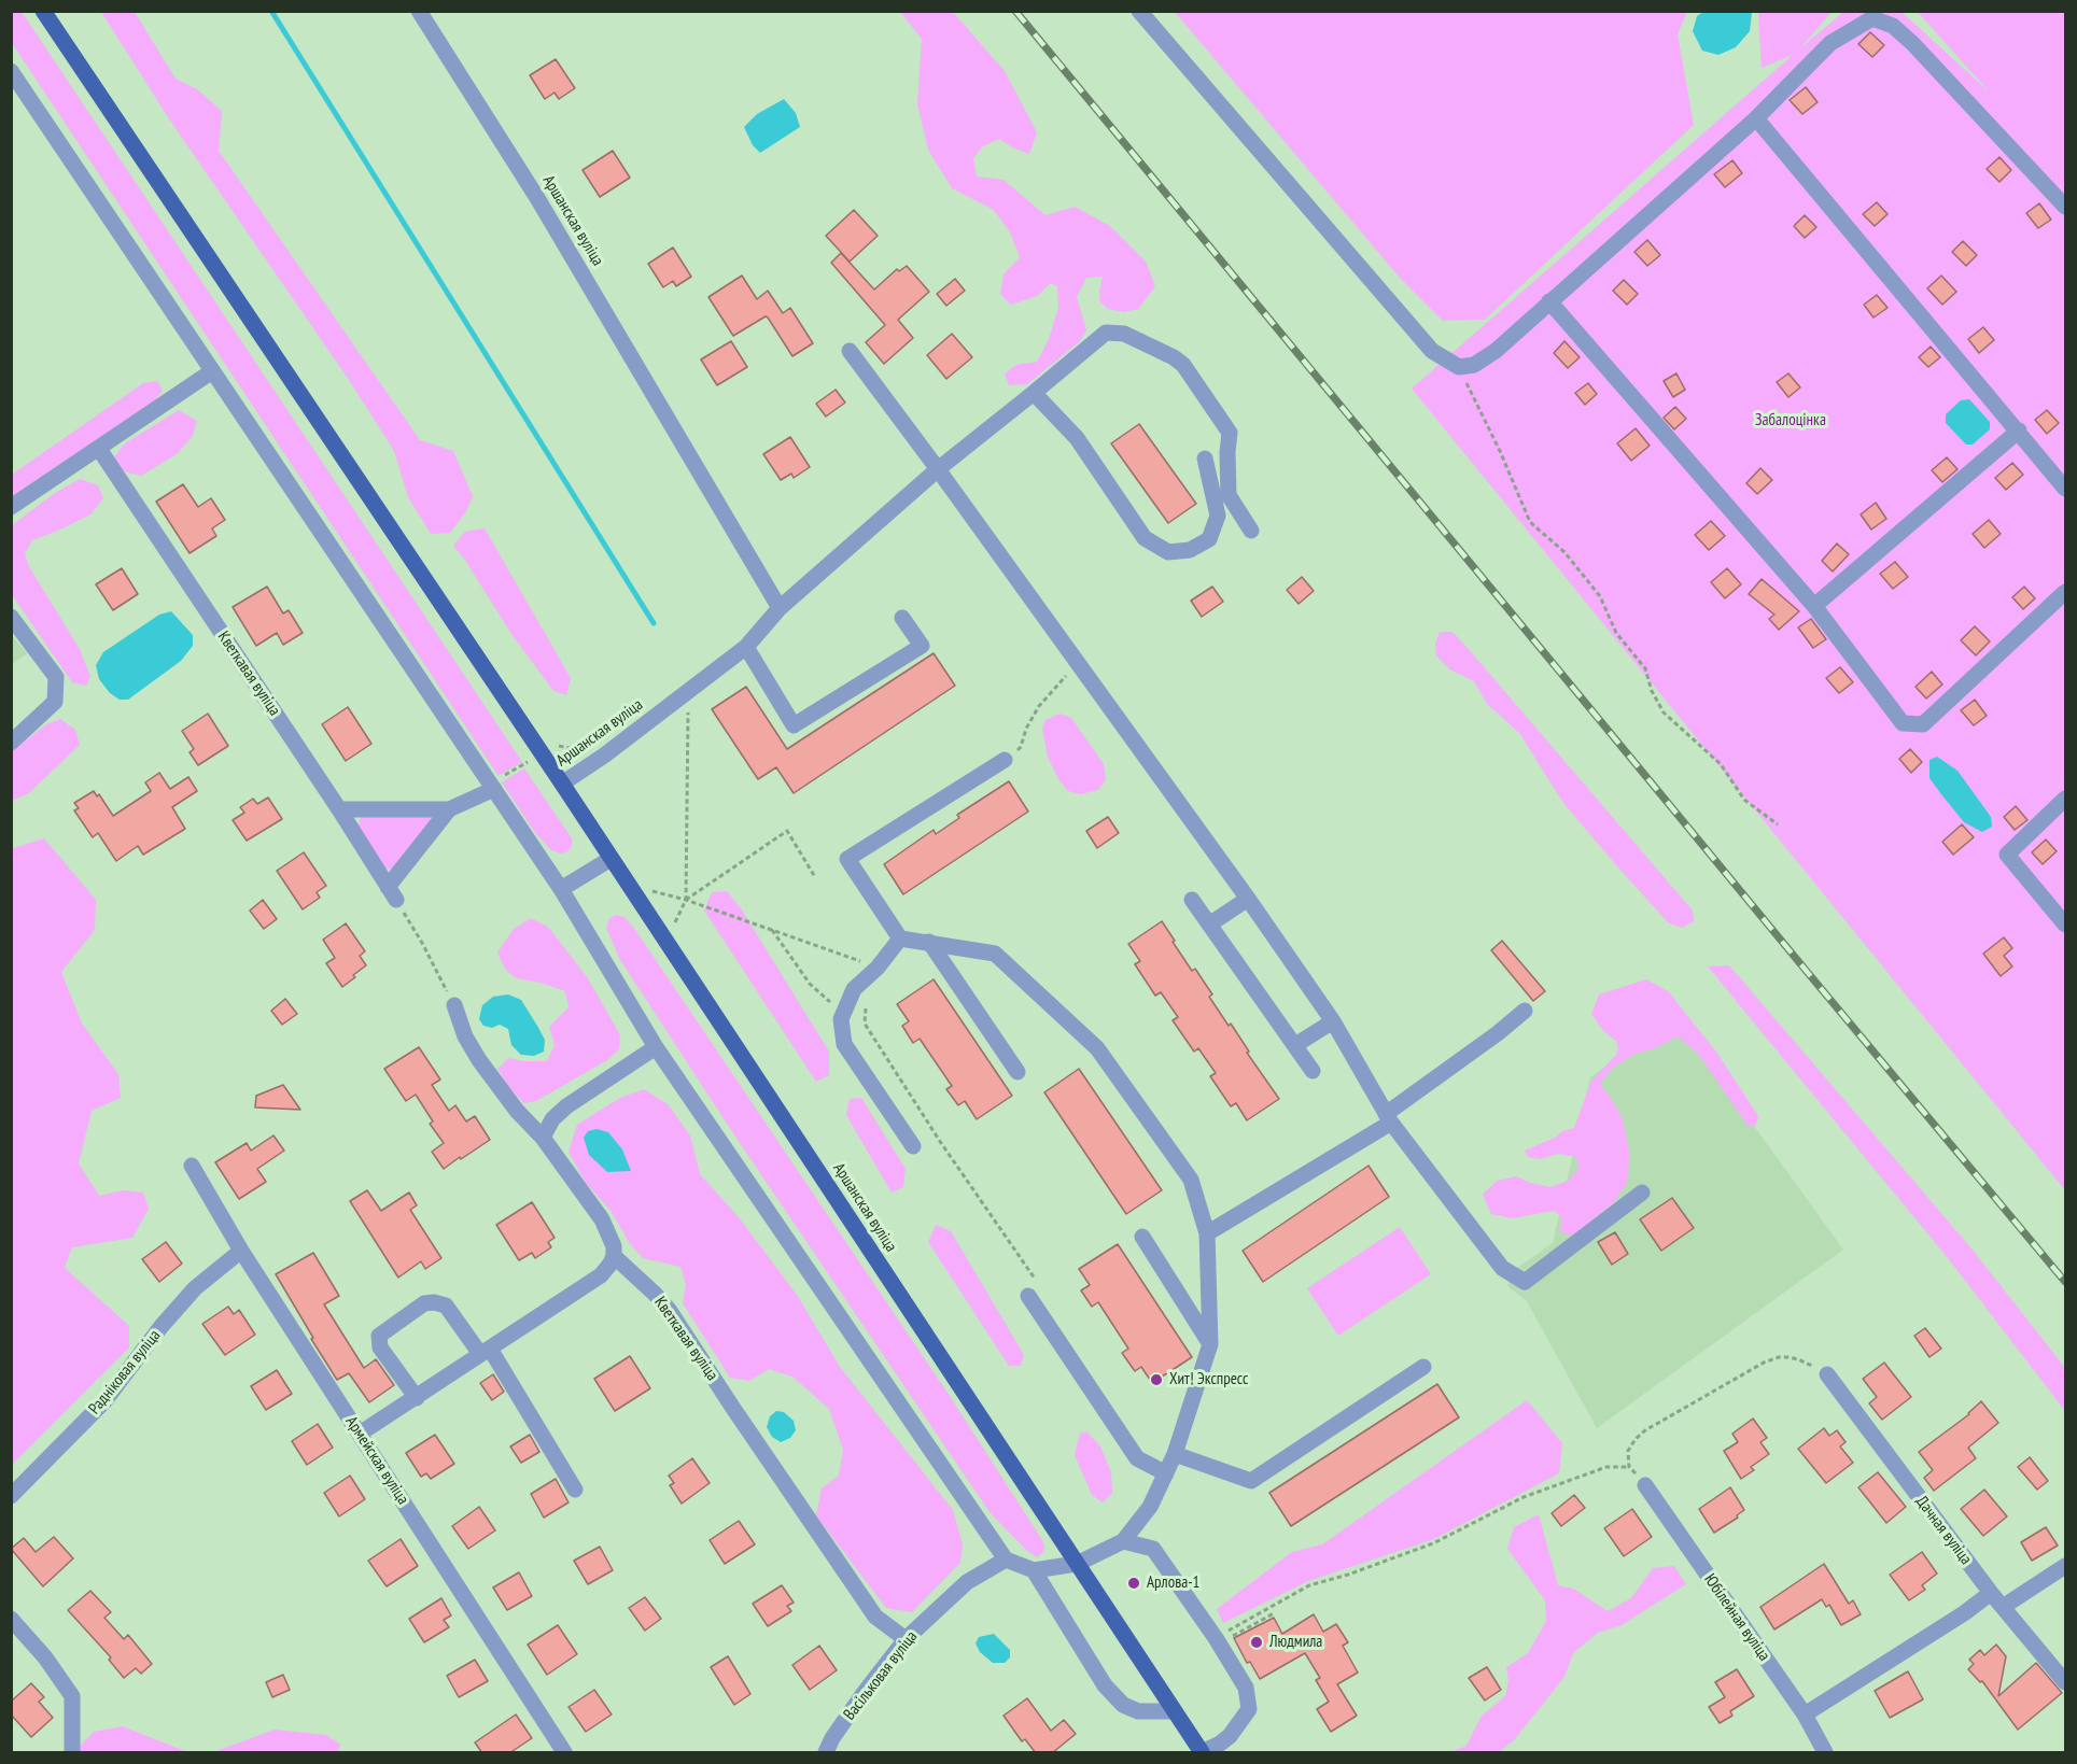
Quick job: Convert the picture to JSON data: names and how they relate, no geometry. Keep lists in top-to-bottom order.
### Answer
{
  "streets": {
    "main road": ["Аршанская вуліца"],
    "street": [
      "Кветкавая вуліца",
      "Радніковая вуліца",
      "Армейская вуліца",
      "Дачная вуліца",
      "Юбілейная вуліца",
      "Васільковая вуліца"
    ]
  },
  "crossings": [
    ["Кветкавая вуліца", "Васільковая вуліца"],
    ["Радніковая вуліца", "Армейская вуліца"]
  ],
  "parks": ["Забалоцінка"],
  "places": ["Хит! Экспресс", "Арлова-1", "Людмила"]
}
